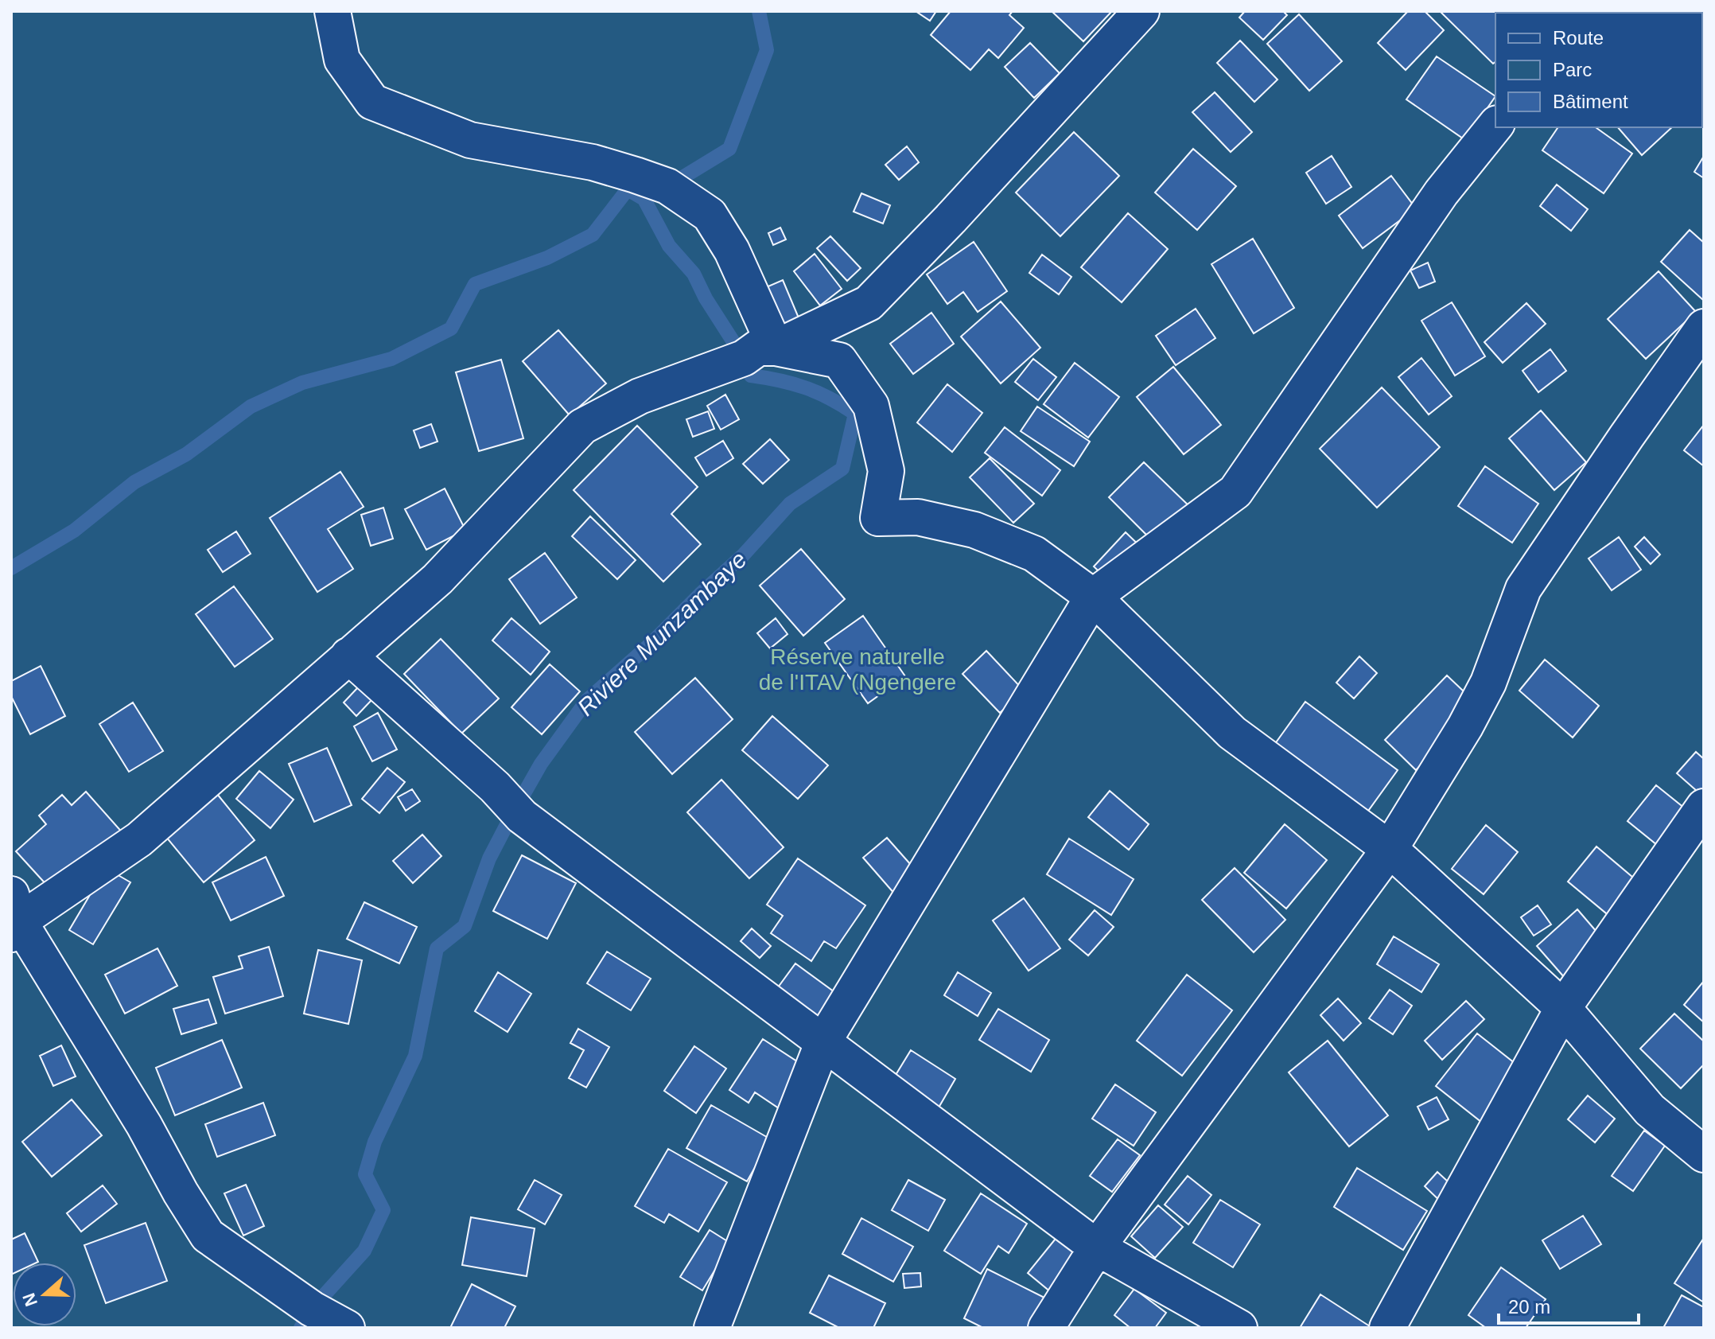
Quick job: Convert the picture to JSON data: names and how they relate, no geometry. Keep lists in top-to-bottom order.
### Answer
{
  "water": ["Riviere Munzambaye"],
  "parks": ["Réserve naturelle de l'ITAV (Ngengere"],
  "legend": ["Route", "Parc", "Bâtiment"],
  "scale_bar": "20 m",
  "north": "left"
}
